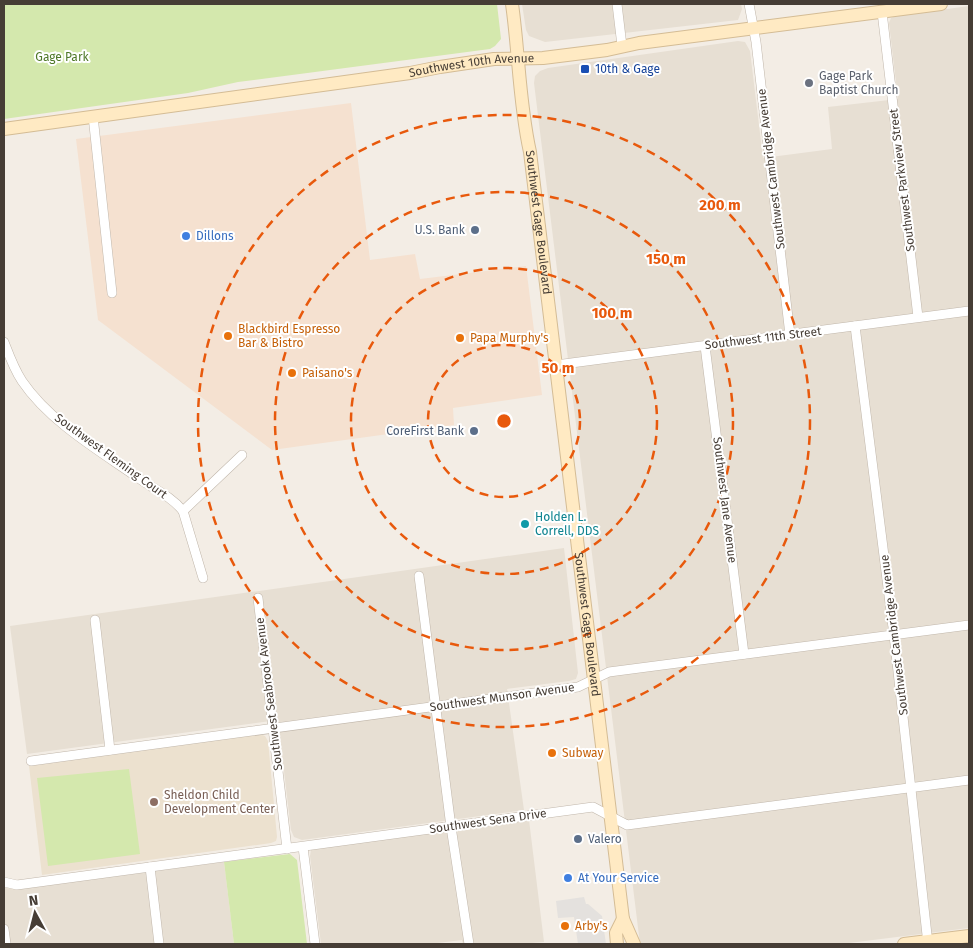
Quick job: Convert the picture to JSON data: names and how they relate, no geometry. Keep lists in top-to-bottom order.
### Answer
{
  "streets": {
    "main road": ["Southwest 10th Avenue", "Southwest Gage Boulevard"],
    "street": [
      "Southwest Cambridge Avenue",
      "Southwest Parkview Street",
      "Southwest 11th Street",
      "Southwest Fleming Court",
      "Southwest Jane Avenue",
      "Southwest Seabrook Avenue",
      "Southwest Munson Avenue",
      "Southwest Sena Drive"
    ]
  },
  "crossings": [
    ["Southwest 10th Avenue", "Southwest Cambridge Avenue"],
    ["Southwest 10th Avenue", "Southwest Parkview Street"],
    ["Southwest 10th Avenue", "Southwest Gage Boulevard"],
    ["Southwest Cambridge Avenue", "Southwest 11th Street"],
    ["Southwest Cambridge Avenue", "Southwest Munson Avenue"],
    ["Southwest Cambridge Avenue", "Southwest Sena Drive"],
    ["Southwest Parkview Street", "Southwest 11th Street"],
    ["Southwest Gage Boulevard", "Southwest 11th Street"],
    ["Southwest Gage Boulevard", "Southwest Munson Avenue"],
    ["Southwest Gage Boulevard", "Southwest Sena Drive"],
    ["Southwest 11th Street", "Southwest Jane Avenue"],
    ["Southwest Jane Avenue", "Southwest Munson Avenue"],
    ["Southwest Seabrook Avenue", "Southwest Munson Avenue"],
    ["Southwest Seabrook Avenue", "Southwest Sena Drive"]
  ],
  "parks": ["Gage Park"],
  "places": {
    "transit": ["10th & Gage"],
    "other": [
      "Gage Park Baptist Church",
      "U.S. Bank",
      "Dillons",
      "Blackbird Espresso Bar & Bistro",
      "Papa Murphy's",
      "Paisano's",
      "CoreFirst Bank",
      "Holden L. Correll, DDS",
      "Subway",
      "Sheldon Child Development Center",
      "Valero",
      "At Your Service",
      "Arby's"
    ]
  },
  "north": "top",
  "rings": [
    "200 m",
    "150 m",
    "100 m",
    "50 m"
  ]
}
